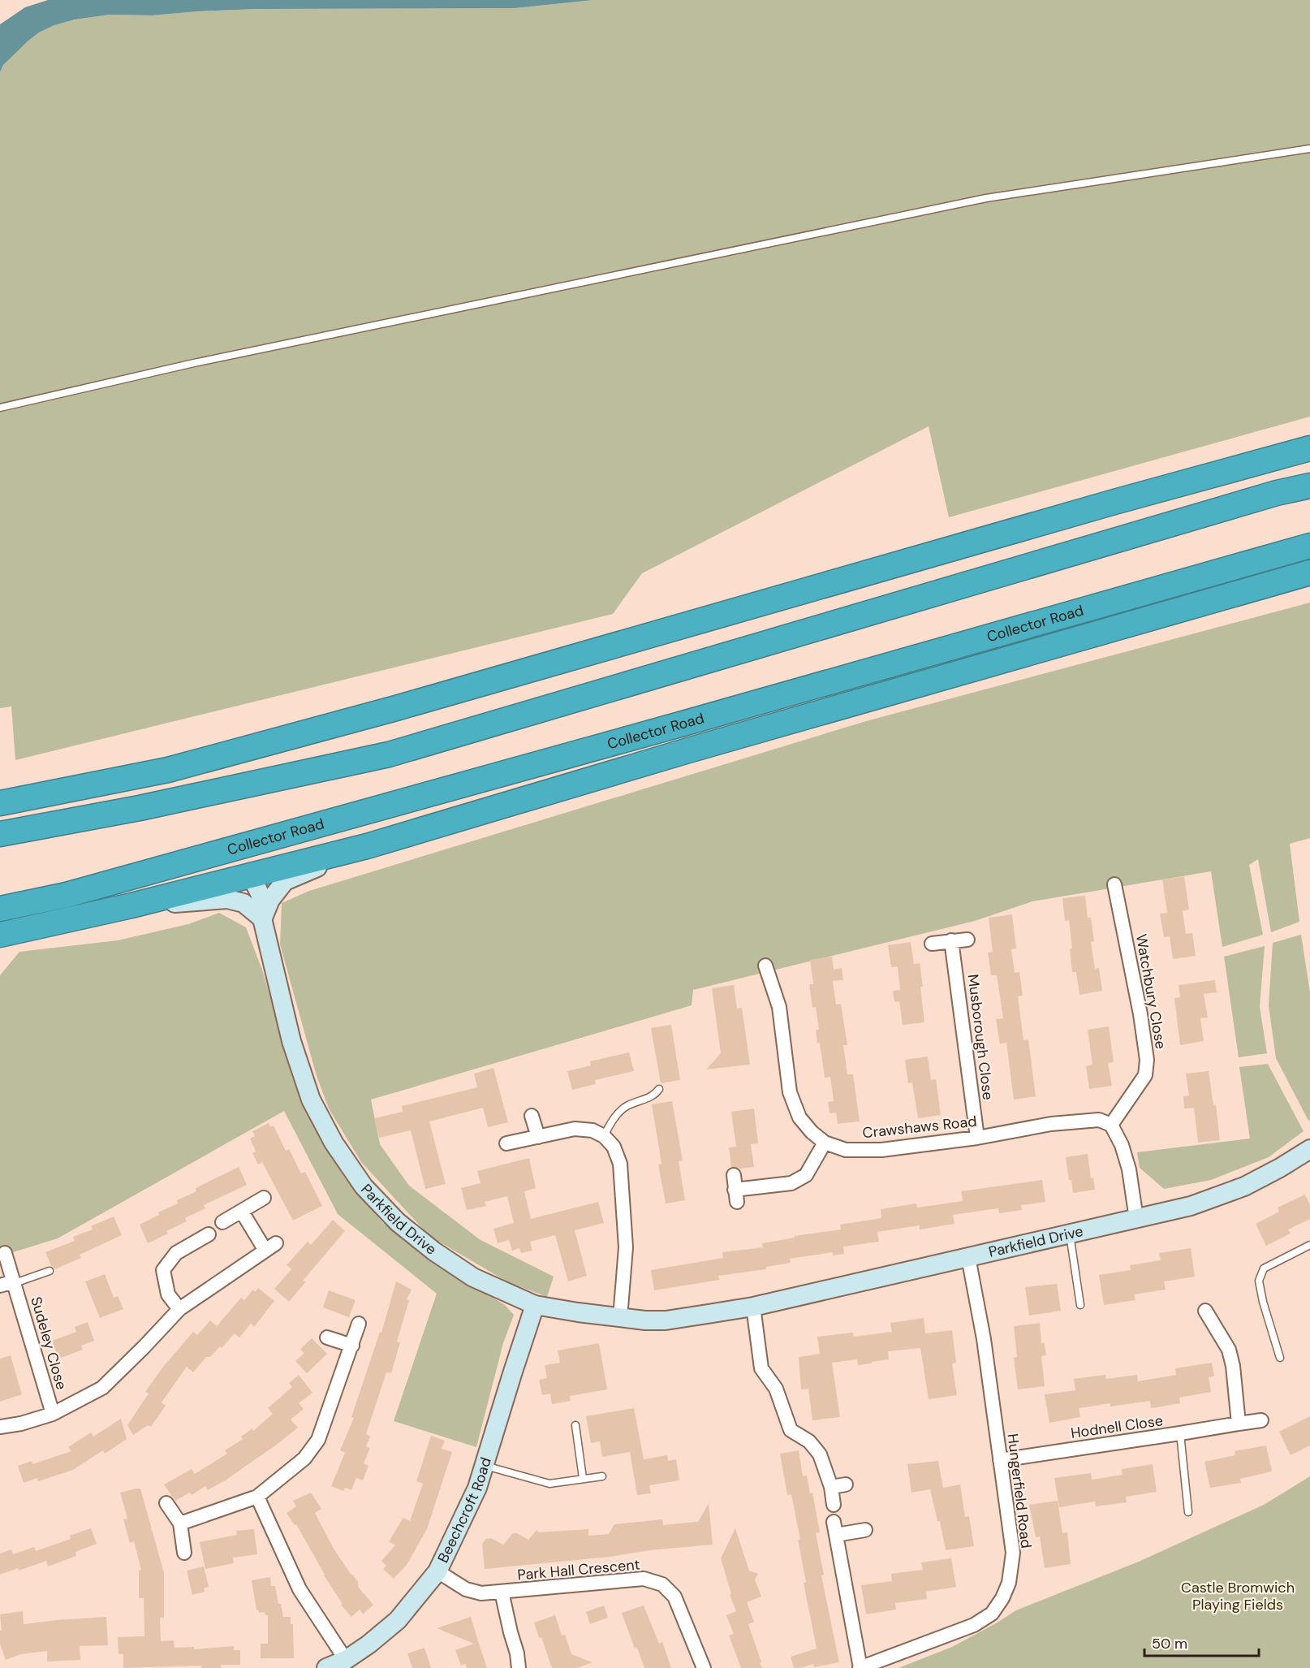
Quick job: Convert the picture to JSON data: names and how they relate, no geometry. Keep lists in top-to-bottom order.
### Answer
{
  "streets": {
    "highway": ["Collector Road"],
    "street": [
      "Watchbury Close",
      "Musborough Close",
      "Crawshaws Road",
      "Parkfield Drive",
      "Sudeley Close",
      "Hodnell Close",
      "Hungerfield Road",
      "Beechcroft Road",
      "Park Hall Crescent"
    ]
  },
  "crossings": [
    ["Collector Road", "Parkfield Drive"],
    ["Watchbury Close", "Crawshaws Road"],
    ["Musborough Close", "Crawshaws Road"],
    ["Parkfield Drive", "Hungerfield Road"],
    ["Parkfield Drive", "Beechcroft Road"],
    ["Hodnell Close", "Hungerfield Road"],
    ["Beechcroft Road", "Park Hall Crescent"]
  ],
  "parks": ["Castle Bromwich Playing Fields"],
  "scale_bar": "50 m"
}
